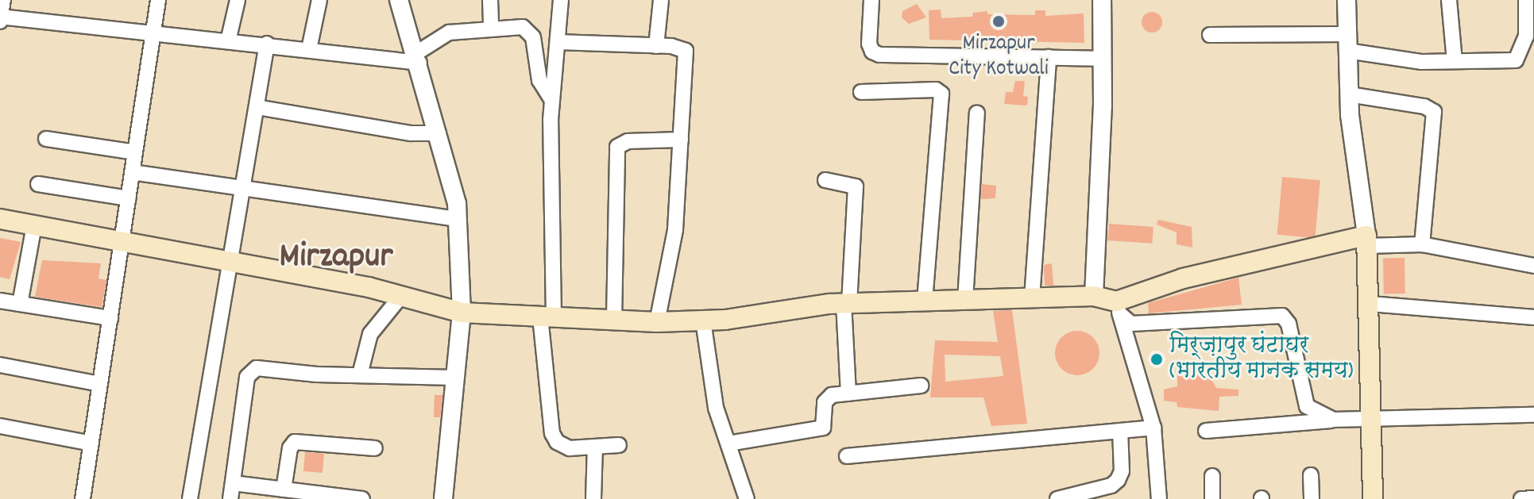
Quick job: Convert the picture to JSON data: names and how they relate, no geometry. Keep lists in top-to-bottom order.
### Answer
{
  "districts": ["Mirzapur"],
  "places": ["Mirzapur City Kotwali", "मिर्ज़ापुर घंटाघर (भारतीय मानक समय)"]
}
